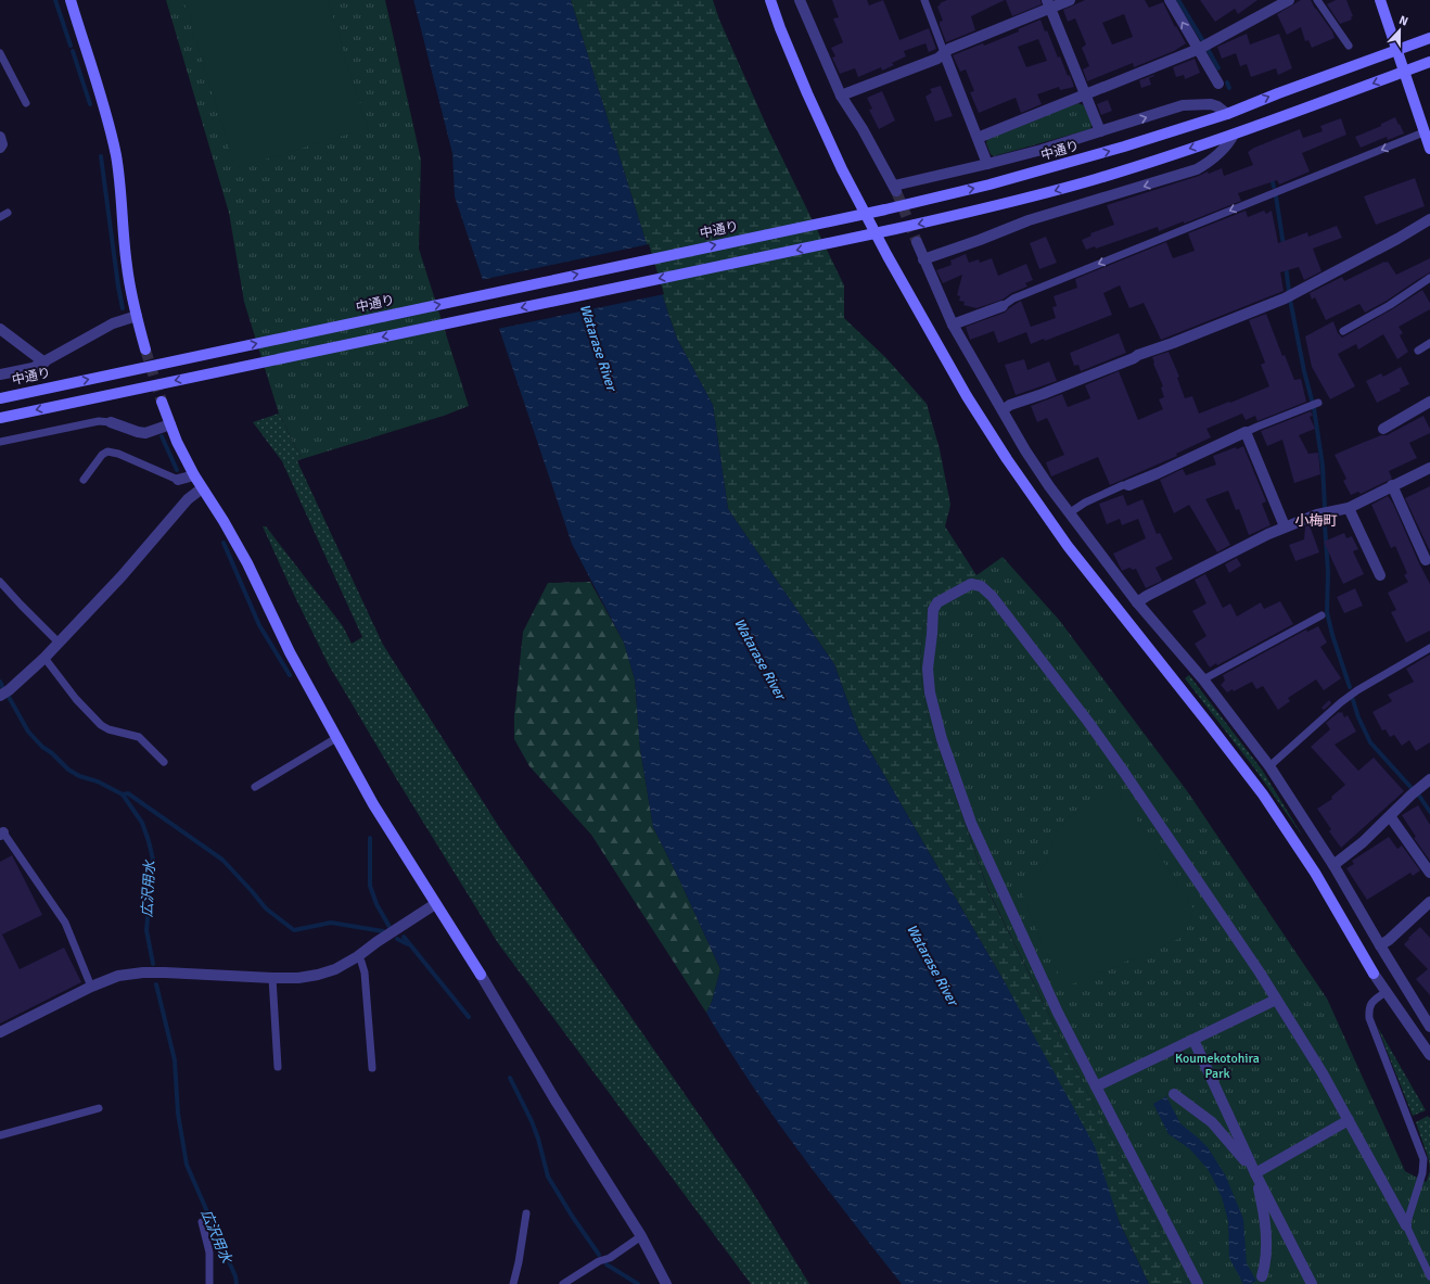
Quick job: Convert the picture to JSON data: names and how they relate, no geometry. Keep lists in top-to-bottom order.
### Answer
{
  "streets": {
    "street": ["中通り"]
  },
  "districts": ["小梅町"],
  "water": ["Watarase River", "広沢用水"],
  "parks": ["Koumekotohira Park"],
  "north": "top"
}
